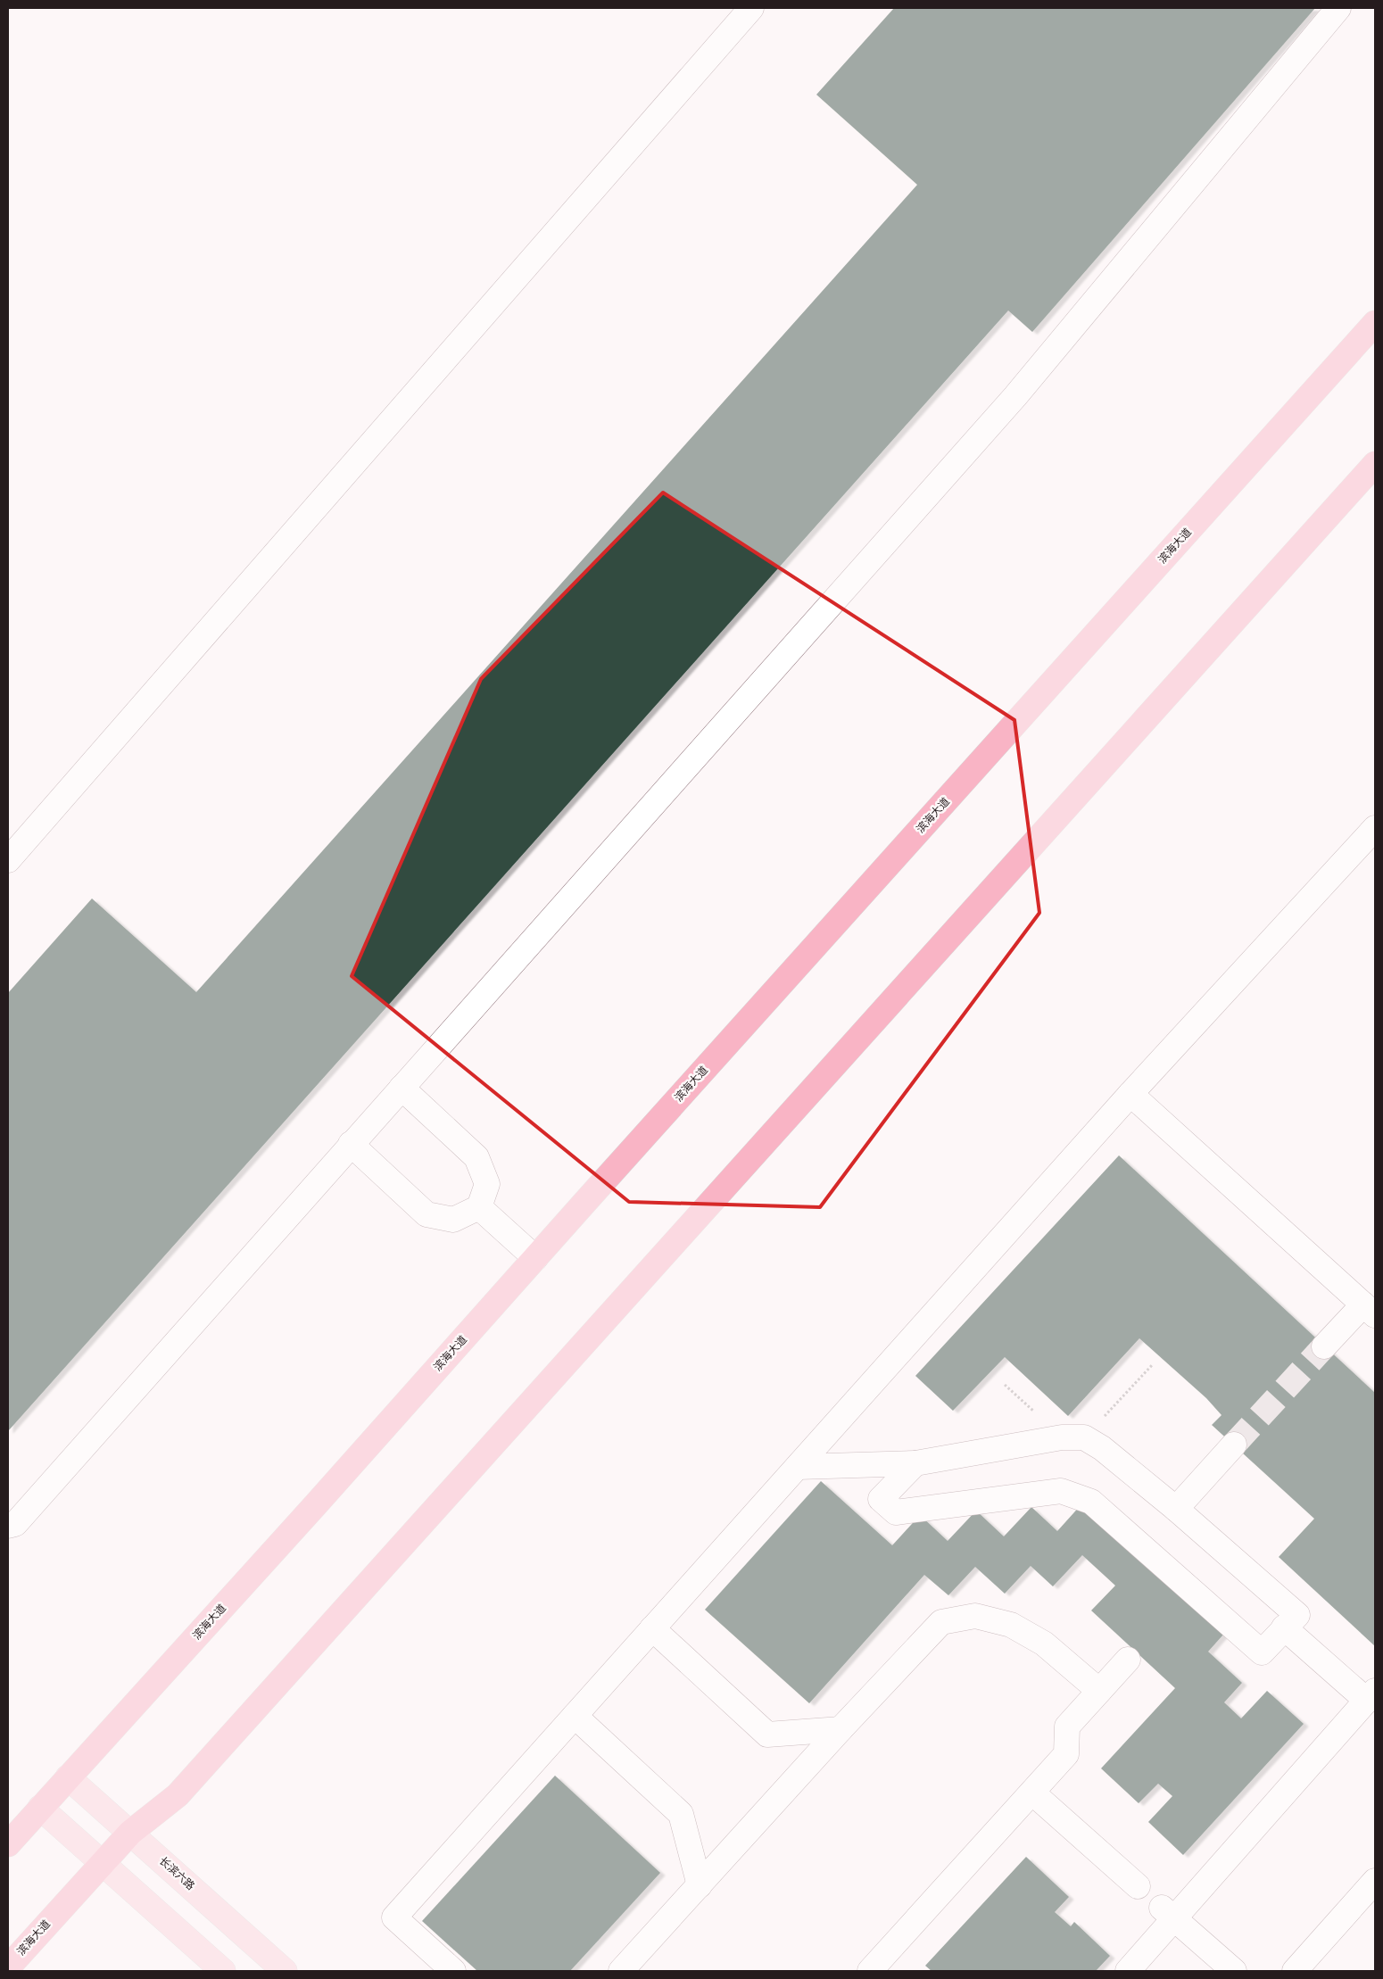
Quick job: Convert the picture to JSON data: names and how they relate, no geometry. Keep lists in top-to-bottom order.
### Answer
{
  "streets": {
    "highway": ["滨海大道"],
    "main road": ["长滨六路"]
  },
  "crossings": [
    ["滨海大道", "长滨六路"]
  ]
}
